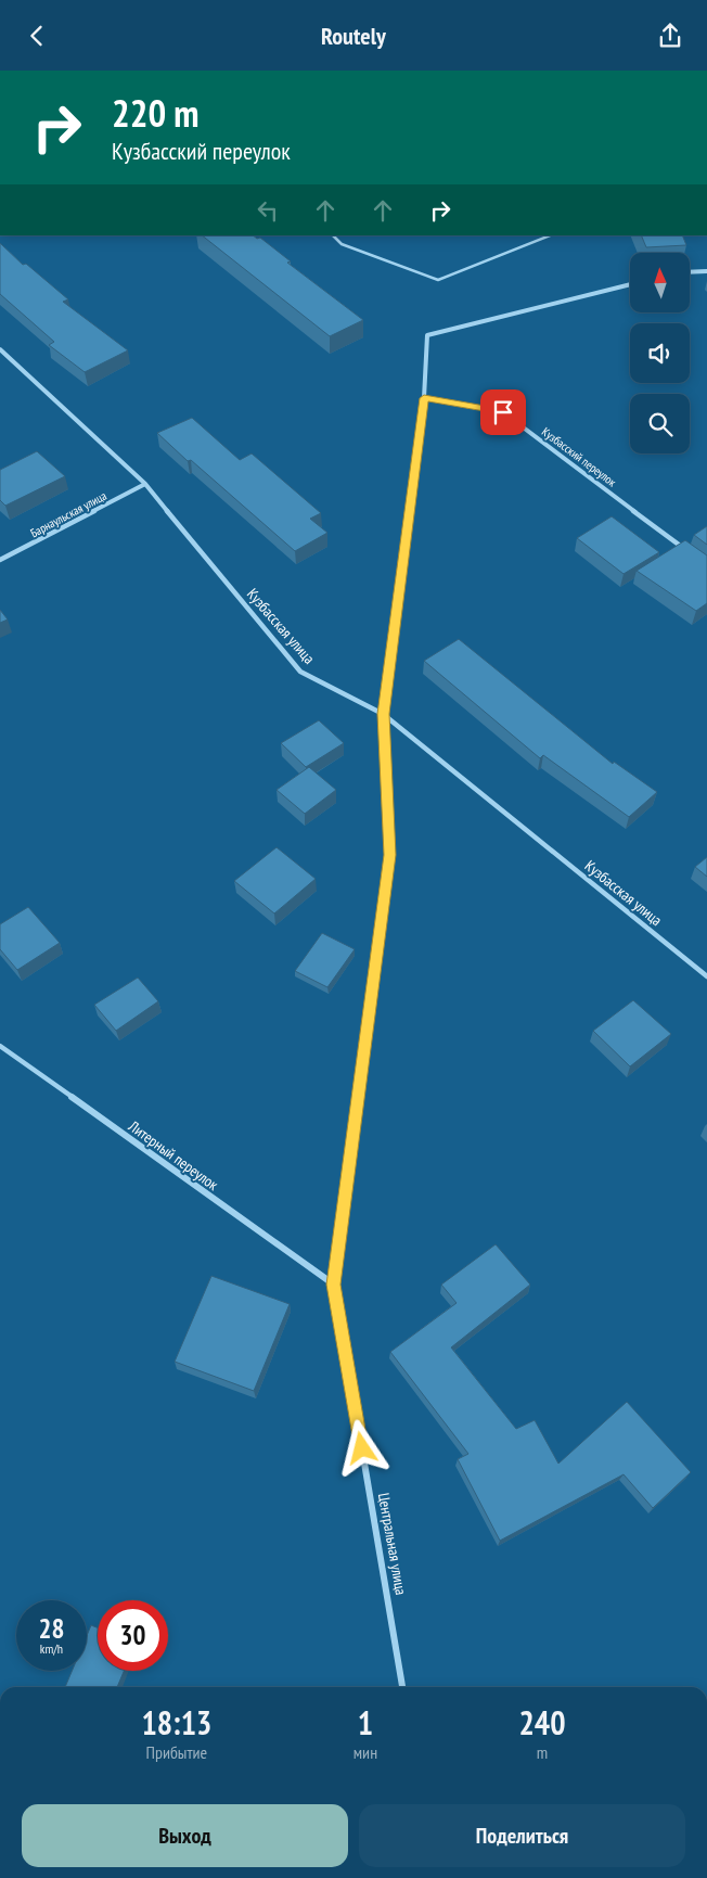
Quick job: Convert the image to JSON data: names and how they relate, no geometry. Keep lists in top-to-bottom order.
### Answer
{
  "streets": {
    "street": [
      "Кузбасский переулок",
      "Барнаульская улица",
      "Кузбасская улица",
      "Литерный переулок",
      "Центральная улица"
    ]
  },
  "crossings": [
    ["Кузбасский переулок", "Центральная улица"],
    ["Барнаульская улица", "Кузбасская улица"],
    ["Кузбасская улица", "Центральная улица"],
    ["Литерный переулок", "Центральная улица"]
  ],
  "north": "top",
  "page": {
    "header": "Routely",
    "turn": ["220 m", "Кузбасский переулок"],
    "speed": "28 km/h",
    "limit": "30",
    "eta": [
      "18:13",
      "Прибытие",
      "1",
      "мин",
      "240",
      "m"
    ],
    "buttons": ["Выход", "Поделиться"]
  }
}
